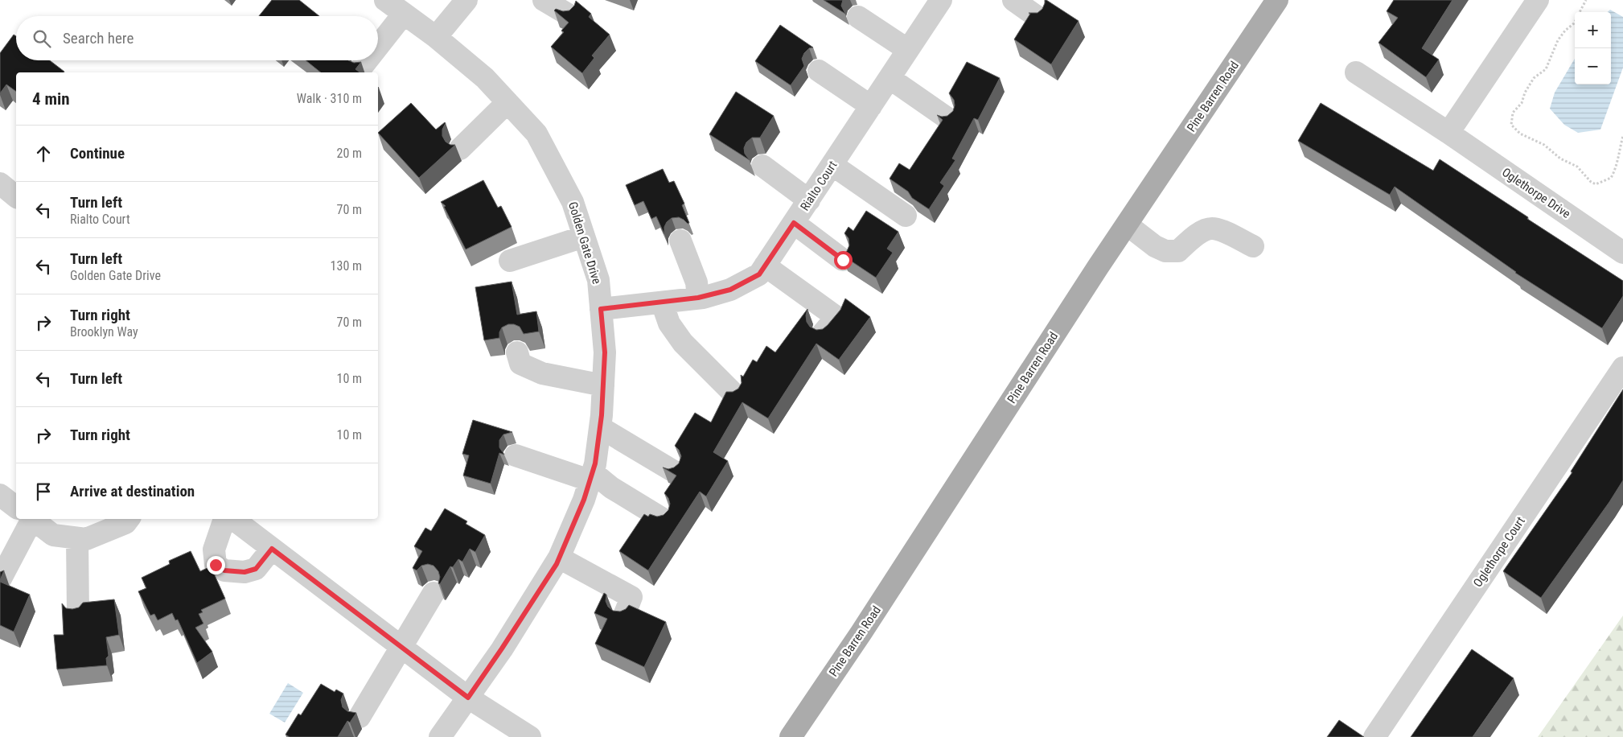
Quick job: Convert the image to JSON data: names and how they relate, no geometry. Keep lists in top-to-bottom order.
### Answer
{
  "streets": {
    "main road": ["Pine Barren Road"],
    "street": [
      "Rialto Court",
      "Oglethorpe Drive",
      "Golden Gate Drive",
      "Oglethorpe Court"
    ]
  },
  "crossings": [
    ["Rialto Court", "Golden Gate Drive"]
  ],
  "page": {
    "map_buttons": ["+", "−"],
    "search": "Search here",
    "heading": ["4 min", "Walk · 310 m"],
    "list": [
      ["Continue", "20 m"],
      ["Turn left", "Rialto Court", "70 m"],
      ["Turn left", "Golden Gate Drive", "130 m"],
      ["Turn right", "Brooklyn Way", "70 m"],
      ["Turn left", "10 m"],
      ["Turn right", "10 m"],
      "Arrive at destination"
    ]
  }
}
